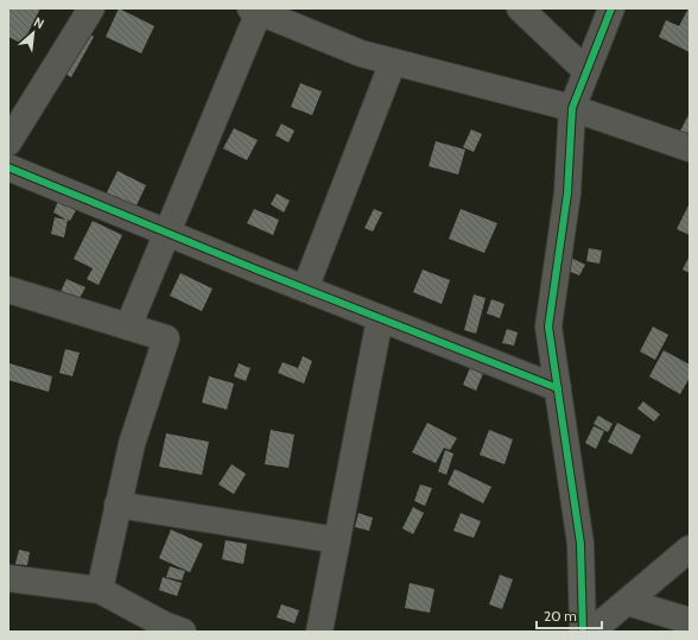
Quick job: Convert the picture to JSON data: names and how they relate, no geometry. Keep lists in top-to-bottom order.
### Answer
{
  "scale_bar": "20 m",
  "north": "top right"
}
